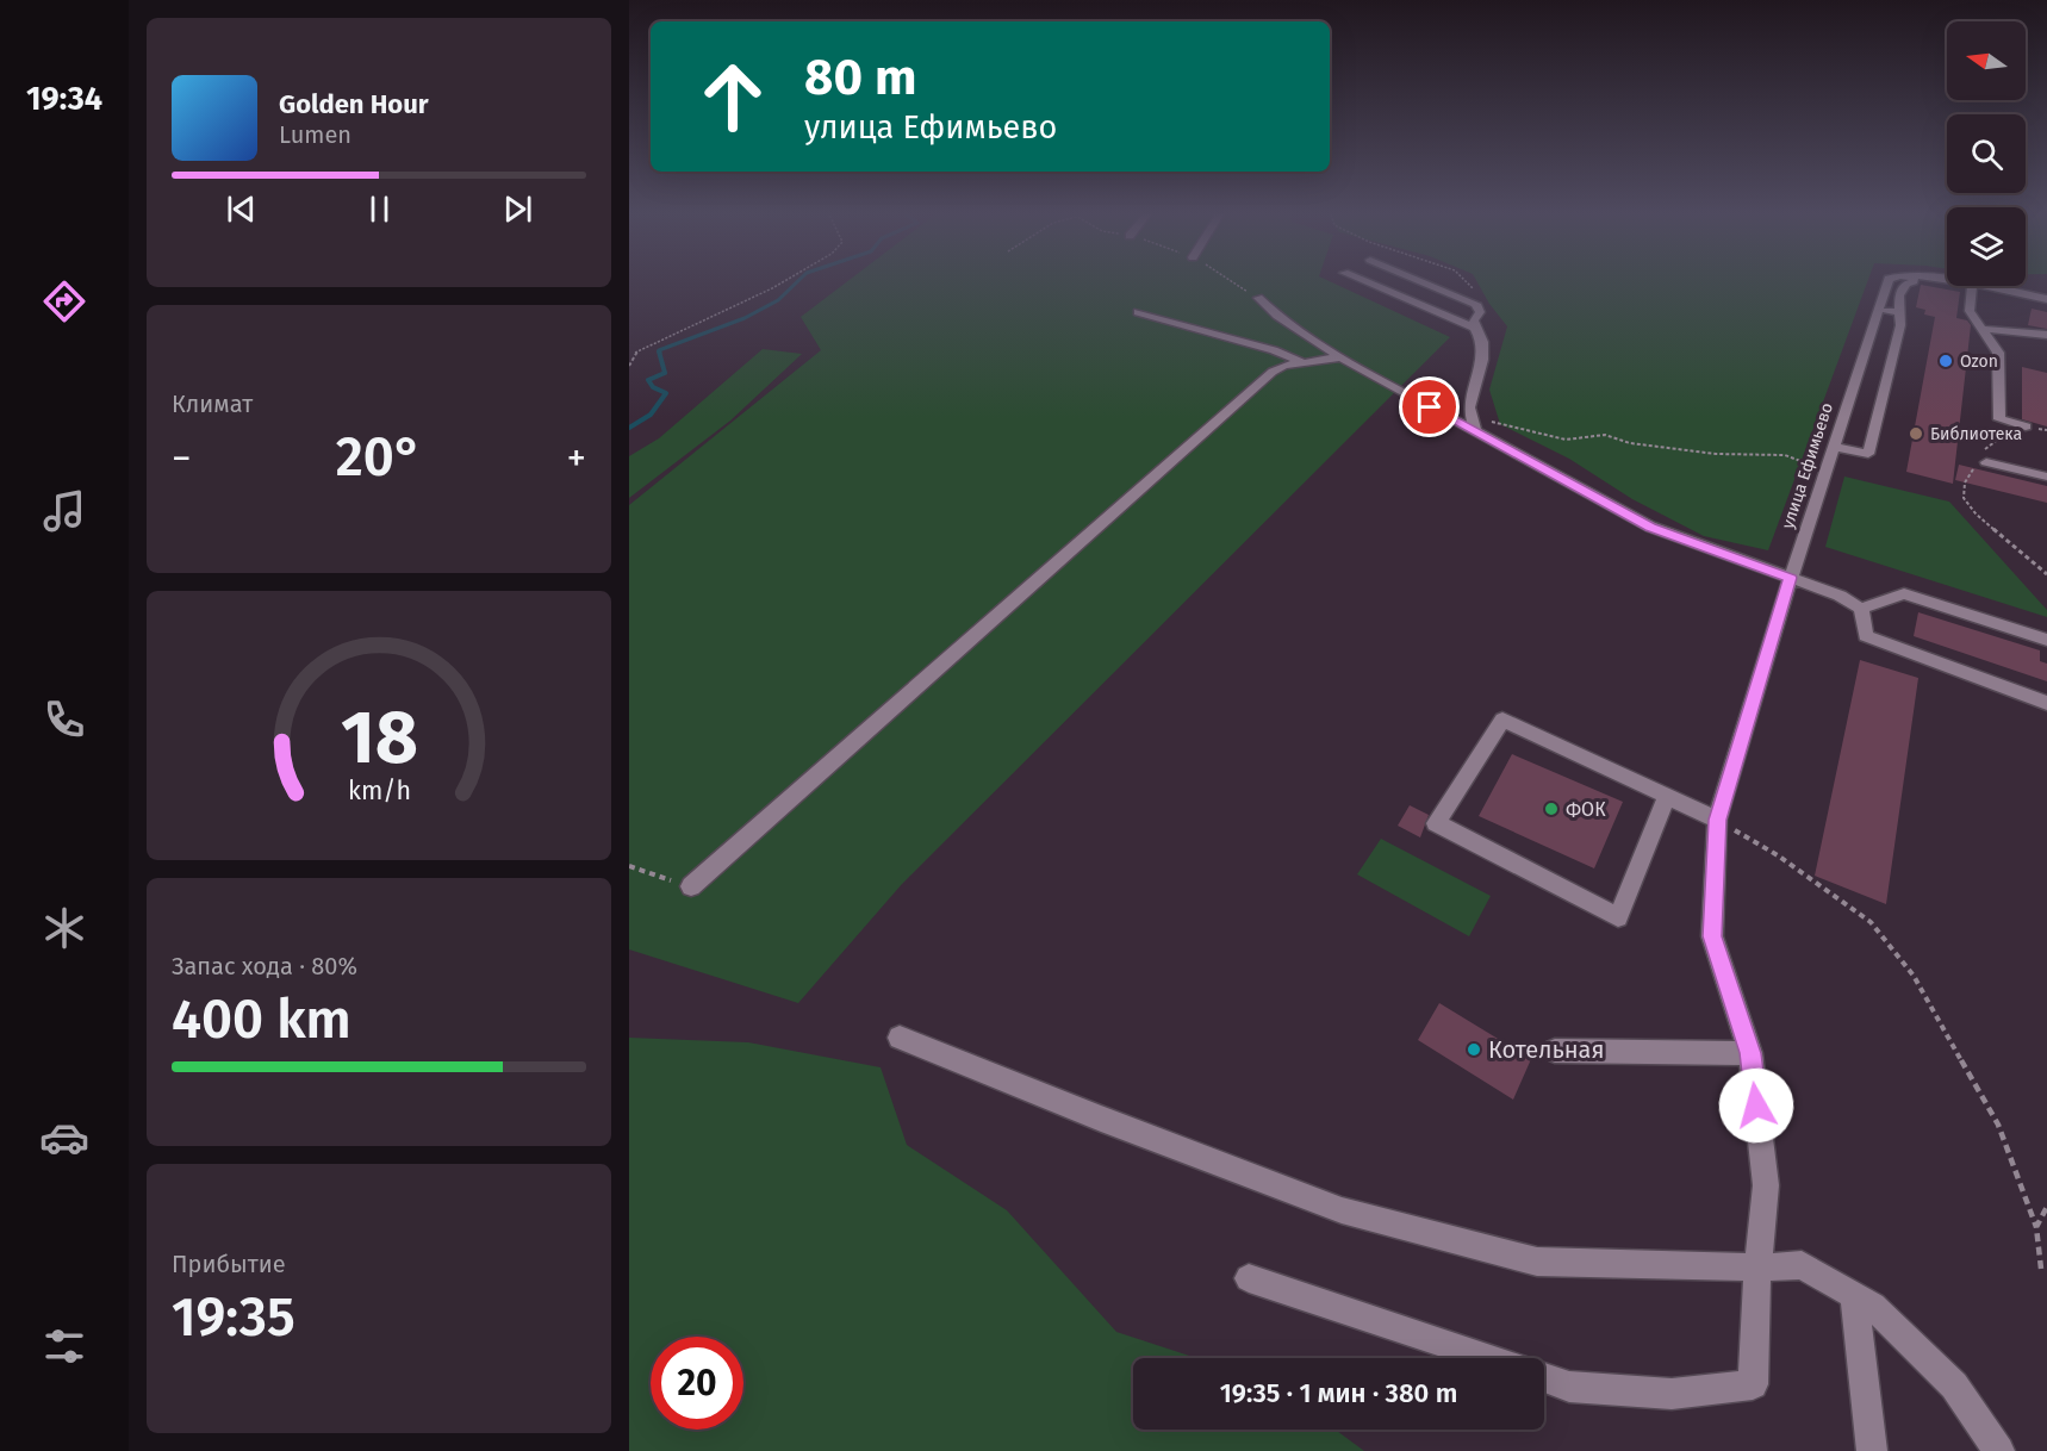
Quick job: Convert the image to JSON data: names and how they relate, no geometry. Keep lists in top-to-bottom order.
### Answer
{
  "streets": {
    "street": ["улица Ефимьево"]
  },
  "places": [
    "Ozon",
    "Библиотека",
    "ФОК",
    "Котельная"
  ],
  "north": "left",
  "page": {
    "tabs": "19:34",
    "turn": ["80 m", "улица Ефимьево"],
    "song": ["Golden Hour", "Lumen"],
    "tile": [
      "Климат",
      ["Запас хода · 80%", "400 km"],
      ["Прибытие", "19:35"]
    ],
    "heat": ["−", "20°", "+"],
    "limit": "20",
    "trip": "19:35 · 1 мин · 380 m",
    "gauge": ["18", "km/h"]
  }
}
